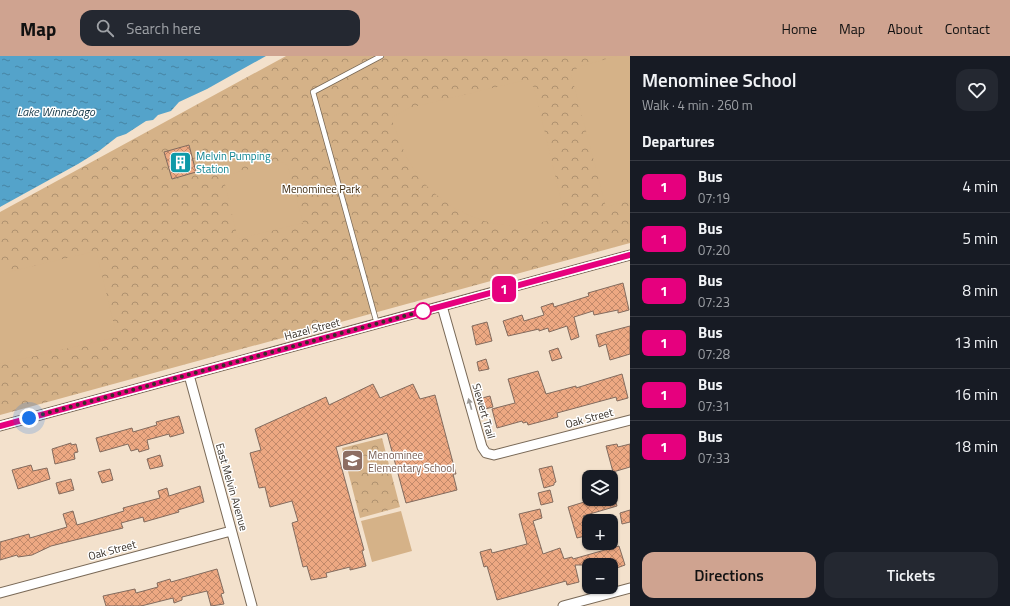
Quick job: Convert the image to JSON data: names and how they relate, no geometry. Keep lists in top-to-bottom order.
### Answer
{
  "streets": {
    "street": [
      "Hazel Street",
      "Siewert Trail",
      "Oak Street",
      "East Melvin Avenue"
    ]
  },
  "crossings": [
    ["Hazel Street", "Siewert Trail"],
    ["Hazel Street", "East Melvin Avenue"],
    ["Siewert Trail", "Oak Street"],
    ["Oak Street", "East Melvin Avenue"]
  ],
  "water": ["Lake Winnebago"],
  "parks": ["Menominee Park"],
  "places": {
    "building": ["Melvin Pumping Station"],
    "school or university": ["Menominee Elementary School"]
  },
  "lines": ["bus line 1"],
  "page": {
    "header": "Map",
    "search": "Search here",
    "nav": [
      "Home",
      "Map",
      "About",
      "Contact"
    ],
    "on_map": "1",
    "heading": [
      ["Menominee School", "Walk · 4 min · 260 m"],
      "Departures"
    ],
    "list": [
      {
        "mark": "1",
        "name": "Bus",
        "note": "07:19",
        "value": "4 min"
      },
      {
        "mark": "1",
        "name": "Bus",
        "note": "07:20",
        "value": "5 min"
      },
      {
        "mark": "1",
        "name": "Bus",
        "note": "07:23",
        "value": "8 min"
      },
      {
        "mark": "1",
        "name": "Bus",
        "note": "07:28",
        "value": "13 min"
      },
      {
        "mark": "1",
        "name": "Bus",
        "note": "07:31",
        "value": "16 min"
      },
      {
        "mark": "1",
        "name": "Bus",
        "note": "07:33",
        "value": "18 min"
      }
    ],
    "map_buttons": ["+", "−"],
    "buttons": ["Directions", "Tickets"]
  }
}
